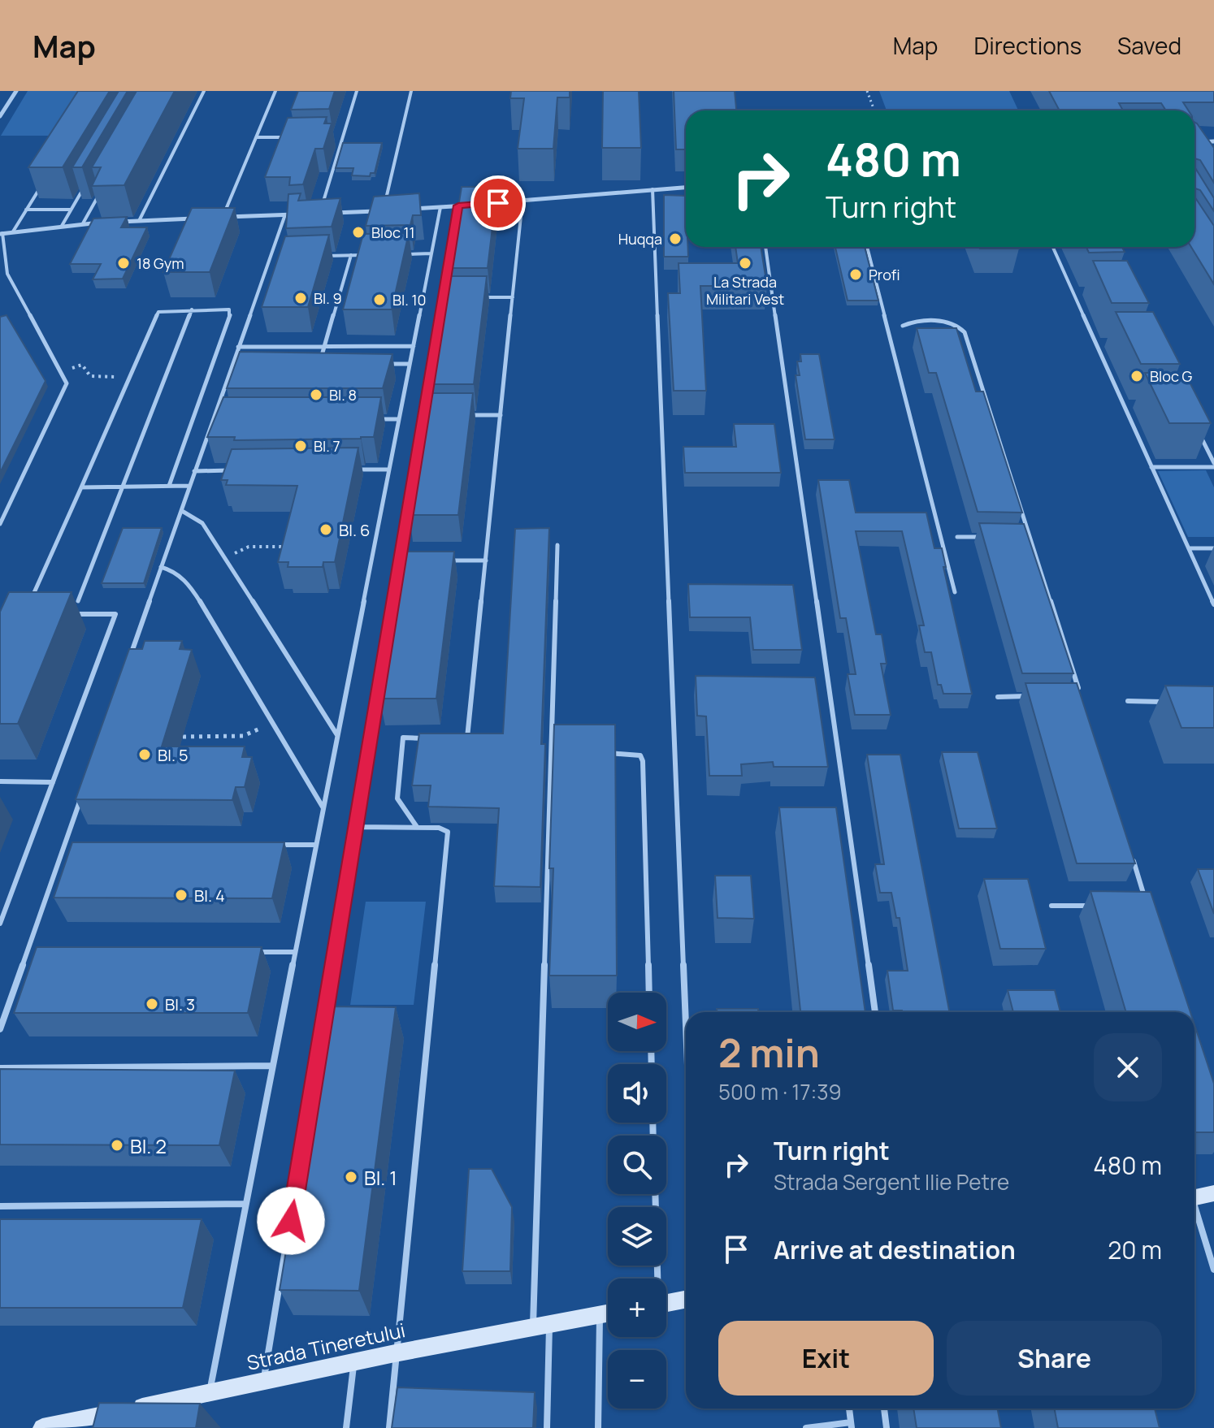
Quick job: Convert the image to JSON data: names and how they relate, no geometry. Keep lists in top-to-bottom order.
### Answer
{
  "streets": {
    "street": ["Strada Tineretului"]
  },
  "places": [
    "Bloc 11",
    "Huqqa",
    "18 Gym",
    "La Strada Militari Vest",
    "Profi",
    "Bl. 9",
    "Bl. 10",
    "Bloc G",
    "Bl. 8",
    "Bl. 7",
    "Bl. 6",
    "Bl. 5",
    "Bl. 4",
    "Bl. 3",
    "Bl. 2",
    "Bl. 1"
  ],
  "north": "right",
  "page": {
    "header": "Map",
    "nav": ["Map", "Directions", "Saved"],
    "turn": ["480 m", "Turn right"],
    "map_buttons": ["+", "−"],
    "heading": ["2 min", "500 m · 17:39"],
    "list": [
      {
        "name": "Turn right",
        "note": "Strada Sergent Ilie Petre",
        "value": "480 m"
      },
      {
        "name": "Arrive at destination",
        "value": "20 m"
      }
    ],
    "buttons": ["Exit", "Share"]
  }
}
